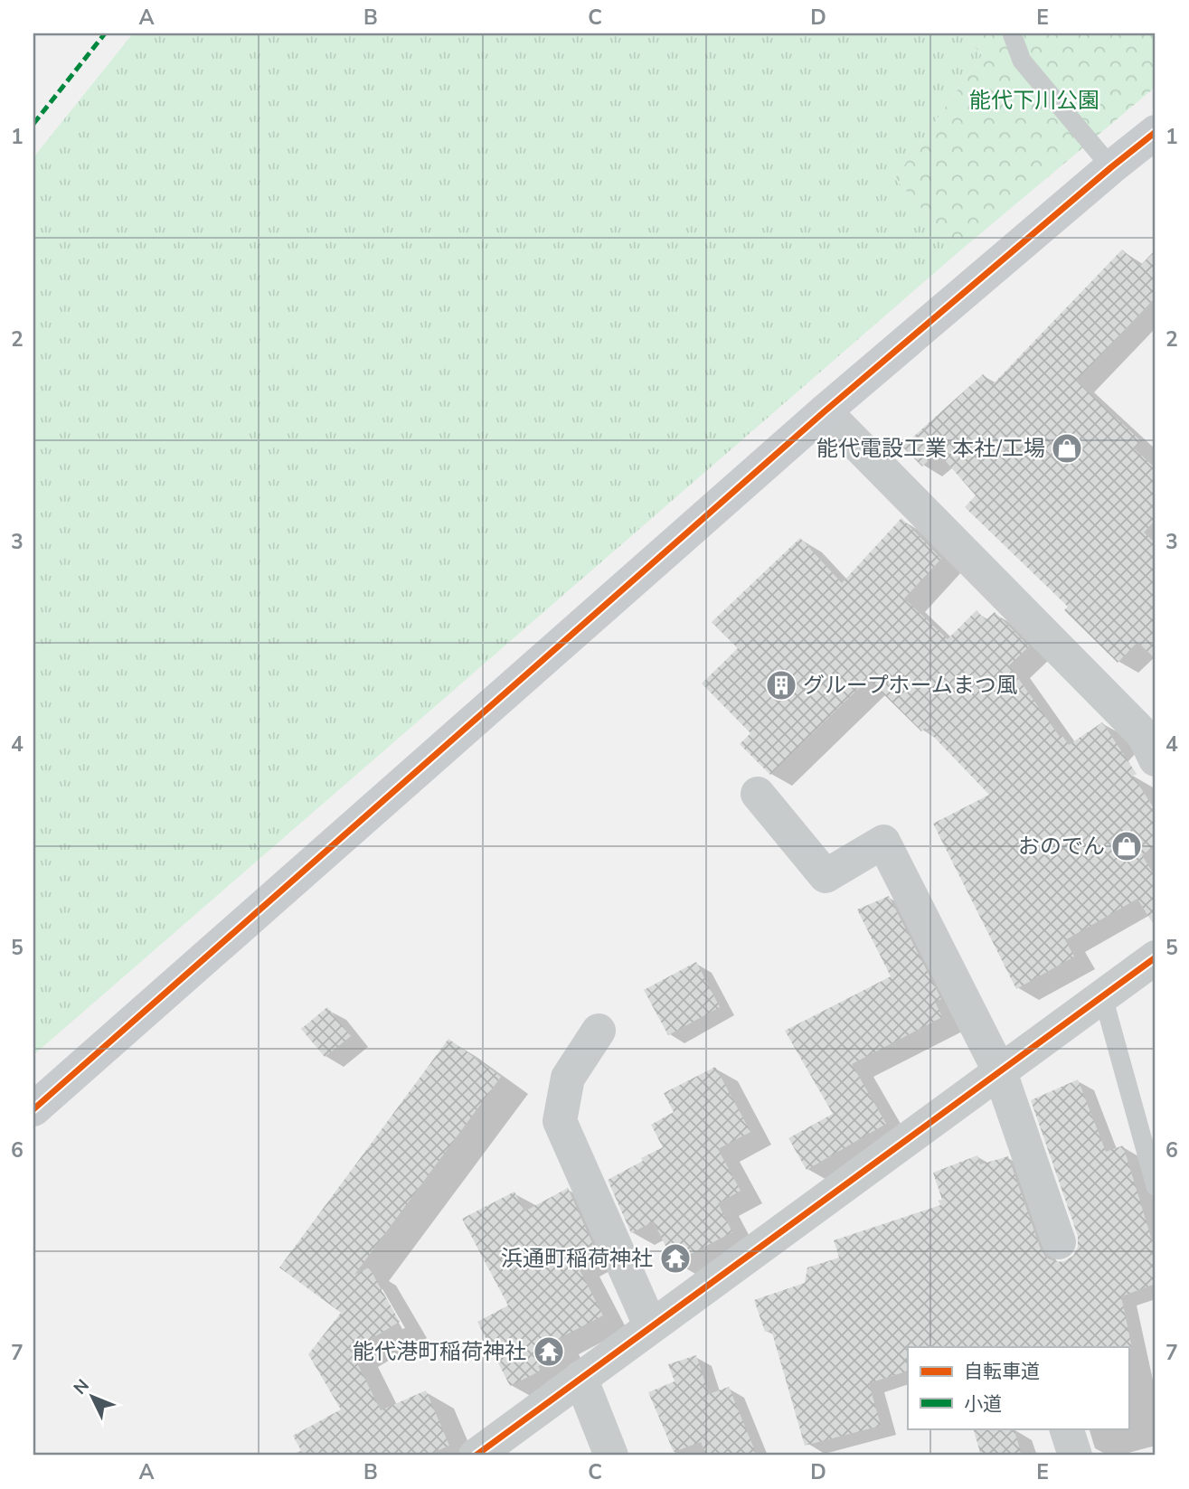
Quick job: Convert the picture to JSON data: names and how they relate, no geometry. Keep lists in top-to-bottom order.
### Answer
{
  "parks": ["能代下川公園"],
  "places": {
    "shop": ["能代電設工業 本社/工場", "おのでん"],
    "building": ["グループホームまつ風"],
    "temple": ["浜通町稲荷神社", "能代港町稲荷神社"]
  },
  "legend": ["自転車道", "小道"],
  "north": "top left",
  "grid": {
    "columns": [
      "A",
      "B",
      "C",
      "D",
      "E"
    ],
    "rows": [
      "1",
      "2",
      "3",
      "4",
      "5",
      "6",
      "7"
    ]
  }
}
